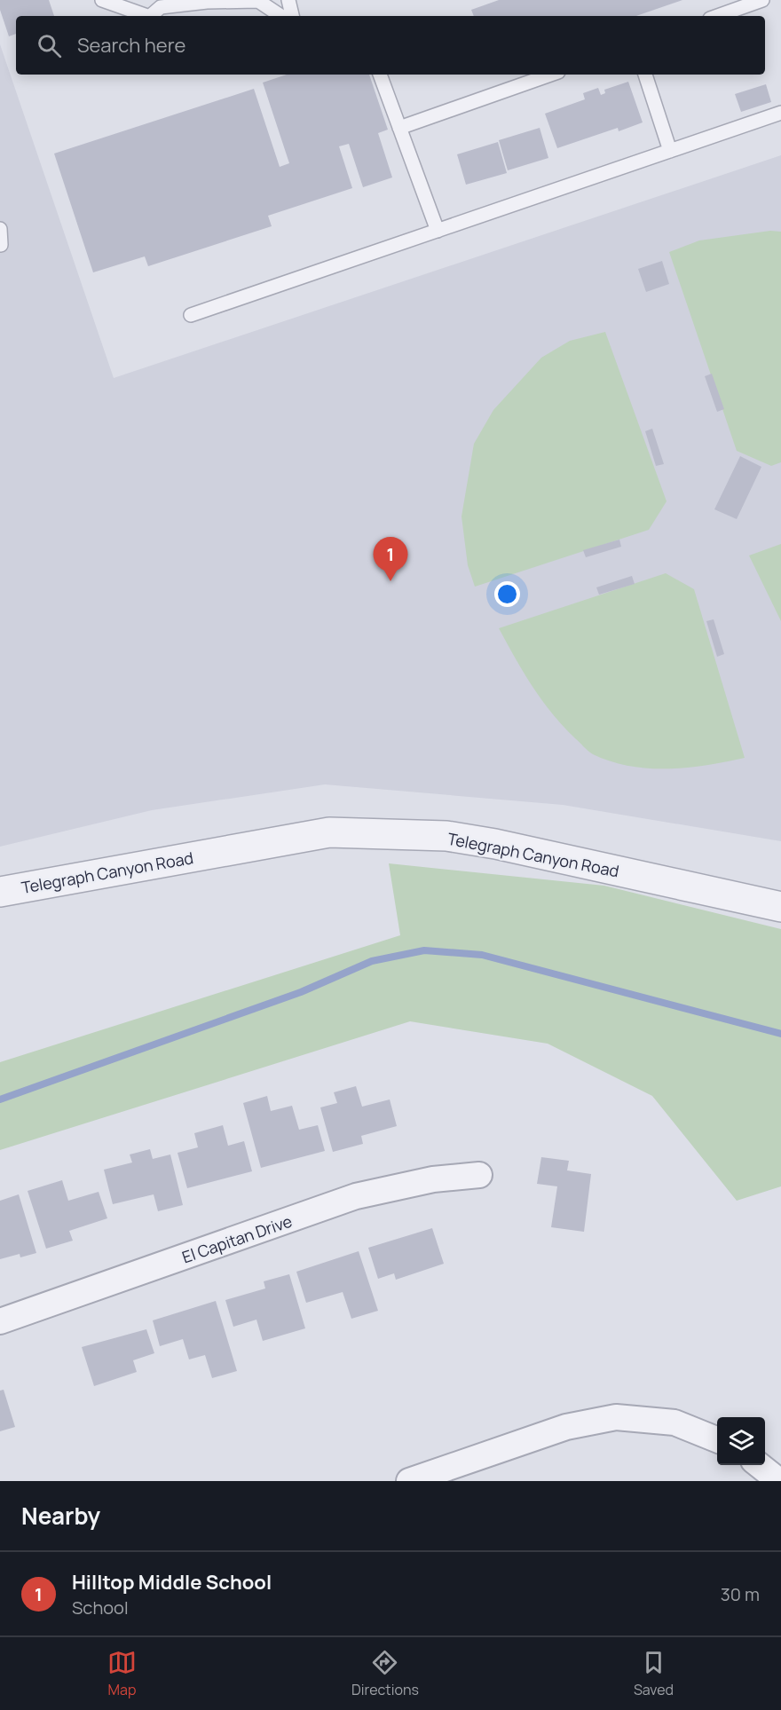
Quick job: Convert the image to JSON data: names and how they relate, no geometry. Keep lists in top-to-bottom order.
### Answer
{
  "streets": {
    "street": ["Telegraph Canyon Road", "El Capitan Drive"]
  },
  "page": {
    "search": "Search here",
    "pins": "1",
    "heading": "Nearby",
    "list": [
      {
        "mark": "1",
        "name": "Hilltop Middle School",
        "note": "School",
        "value": "30 m"
      }
    ],
    "nav": ["Map", "Directions", "Saved"]
  }
}
